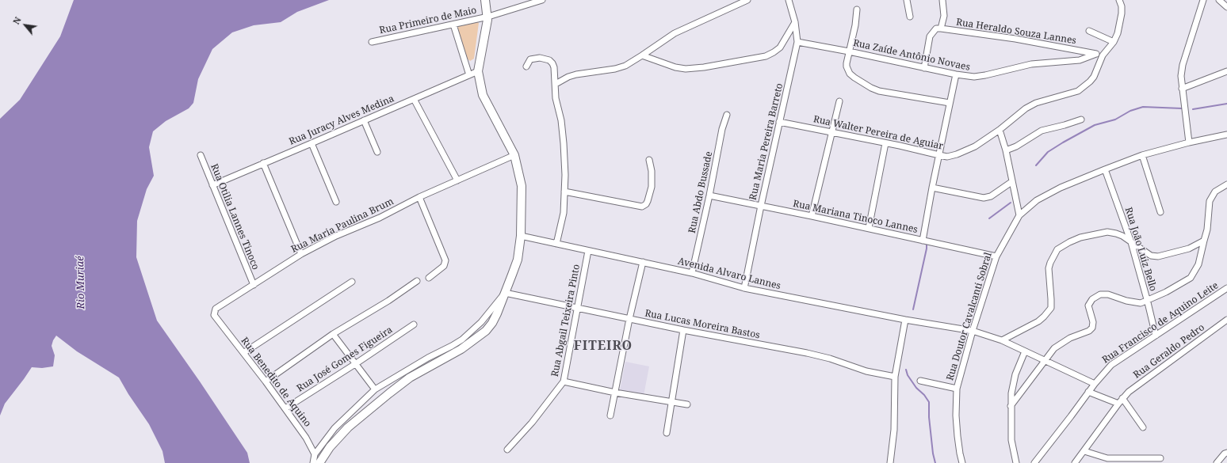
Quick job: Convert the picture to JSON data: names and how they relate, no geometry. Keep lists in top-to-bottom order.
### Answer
{
  "streets": {
    "street": [
      "Rua Primeiro de Maio",
      "Rua Heraldo Souza Lannes",
      "Rua Zaíde Antônio Novaes",
      "Rua Juracy Alves Medina",
      "Rua Walter Pereira de Aguiar",
      "Rua Maria Pereira Barreto",
      "Rua Abdo Bussade",
      "Rua Otilia Lannes Tinoco",
      "Rua Mariana Tinoco Lannes",
      "Rua Maria Paulina Brum",
      "Rua João Luiz Bello",
      "Avenida Alvaro Lannes",
      "Rua Doutor Cavalcanti Sobral",
      "Rua Abgail Teixeira Pinto",
      "Rua Francisco de Aquino Leite",
      "Rua Lucas Moreira Bastos",
      "Rua Geraldo Pedro",
      "Rua José Gomes Figueira",
      "Rua Benedito de Aquino"
    ]
  },
  "crossings": [
    ["Rua Heraldo Souza Lannes", "Rua Zaíde Antônio Novaes"],
    ["Rua Heraldo Souza Lannes", "Rua Walter Pereira de Aguiar"],
    ["Rua Zaíde Antônio Novaes", "Rua Maria Pereira Barreto"],
    ["Rua Juracy Alves Medina", "Rua Otilia Lannes Tinoco"],
    ["Rua Walter Pereira de Aguiar", "Rua Maria Pereira Barreto"],
    ["Rua Maria Pereira Barreto", "Rua Mariana Tinoco Lannes"],
    ["Rua Maria Pereira Barreto", "Avenida Alvaro Lannes"],
    ["Rua Abdo Bussade", "Rua Mariana Tinoco Lannes"],
    ["Rua Abdo Bussade", "Avenida Alvaro Lannes"],
    ["Rua Otilia Lannes Tinoco", "Rua Maria Paulina Brum"],
    ["Rua Mariana Tinoco Lannes", "Rua Doutor Cavalcanti Sobral"],
    ["Rua Maria Paulina Brum", "Rua Benedito de Aquino"],
    ["Rua João Luiz Bello", "Rua Doutor Cavalcanti Sobral"],
    ["Rua João Luiz Bello", "Rua Francisco de Aquino Leite"],
    ["Avenida Alvaro Lannes", "Rua Doutor Cavalcanti Sobral"],
    ["Avenida Alvaro Lannes", "Rua Abgail Teixeira Pinto"],
    ["Avenida Alvaro Lannes", "Rua Francisco de Aquino Leite"],
    ["Rua Abgail Teixeira Pinto", "Rua Lucas Moreira Bastos"],
    ["Rua José Gomes Figueira", "Rua Benedito de Aquino"]
  ],
  "districts": ["FITEIRO"],
  "water": ["Rio Muriaé"],
  "north": "top left"
}
